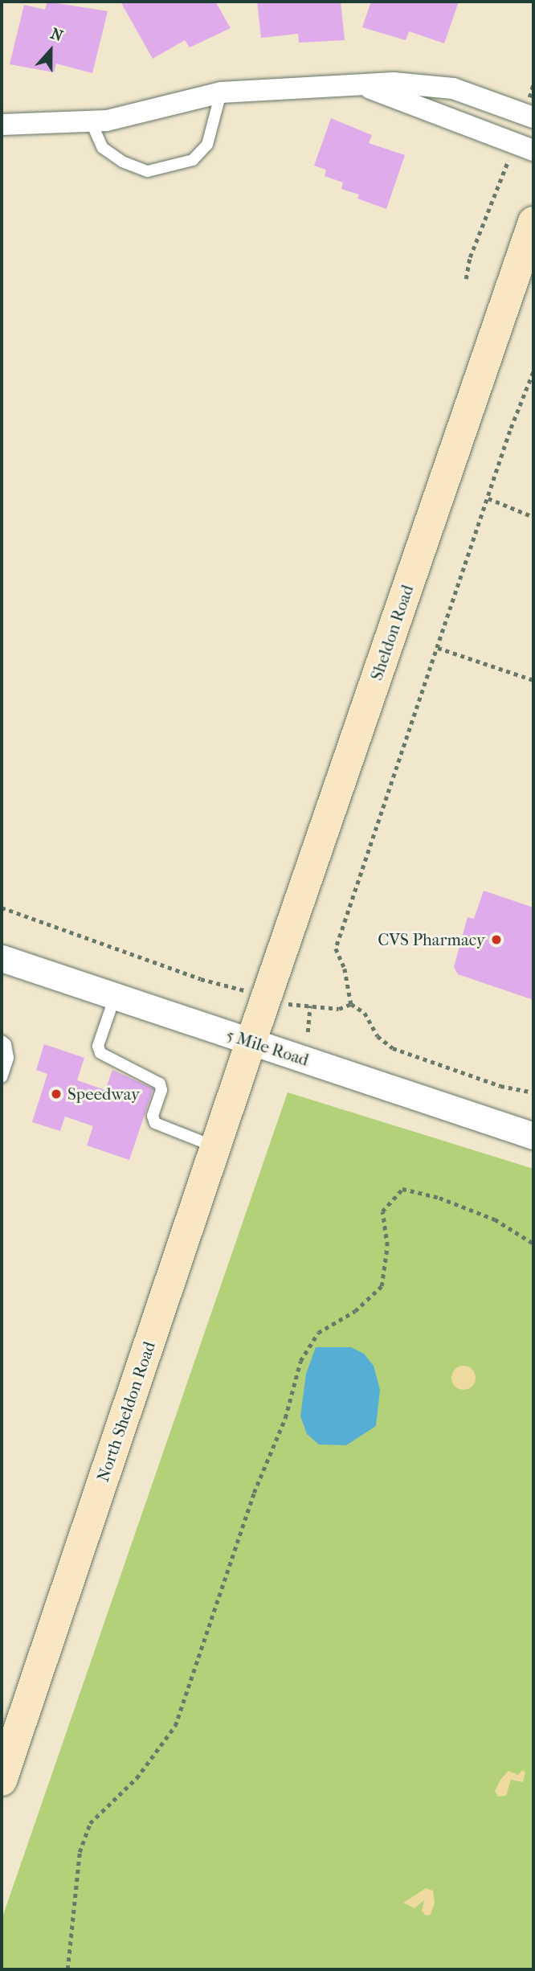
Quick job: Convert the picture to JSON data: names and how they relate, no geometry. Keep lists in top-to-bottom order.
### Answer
{
  "streets": {
    "main road": ["Sheldon Road", "North Sheldon Road"],
    "street": ["5 Mile Road"]
  },
  "crossings": [
    ["Sheldon Road", "5 Mile Road"],
    ["Sheldon Road", "North Sheldon Road"],
    ["5 Mile Road", "North Sheldon Road"]
  ],
  "places": ["CVS Pharmacy", "Speedway"],
  "north": "top"
}
